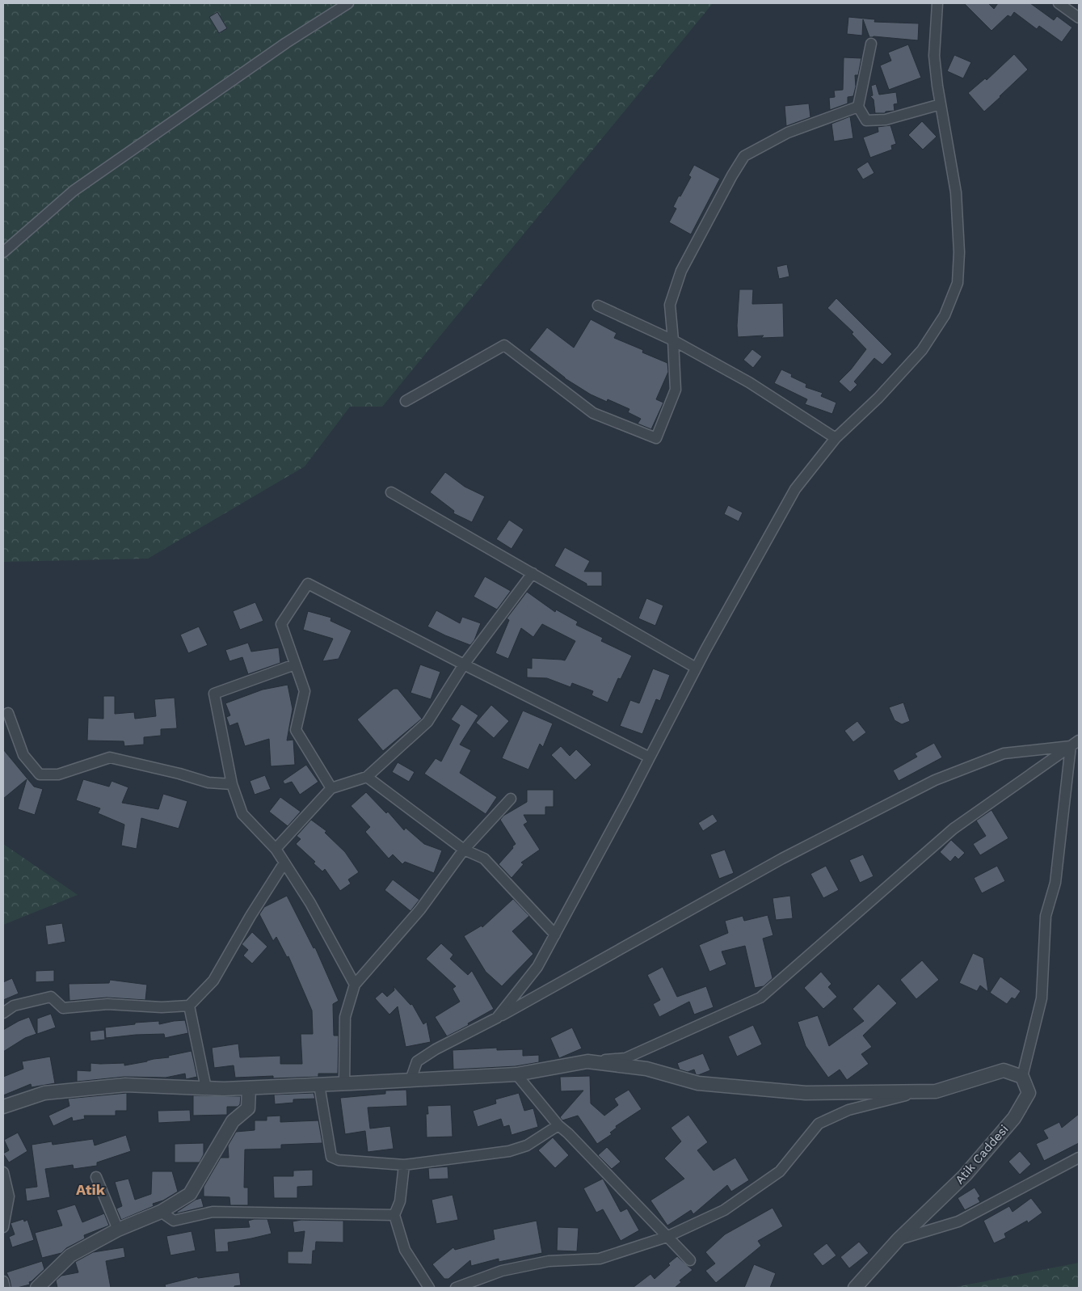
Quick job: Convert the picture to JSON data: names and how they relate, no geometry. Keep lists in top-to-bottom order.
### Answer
{
  "streets": {
    "street": ["Atik Caddesi"]
  },
  "districts": ["Atik"]
}
